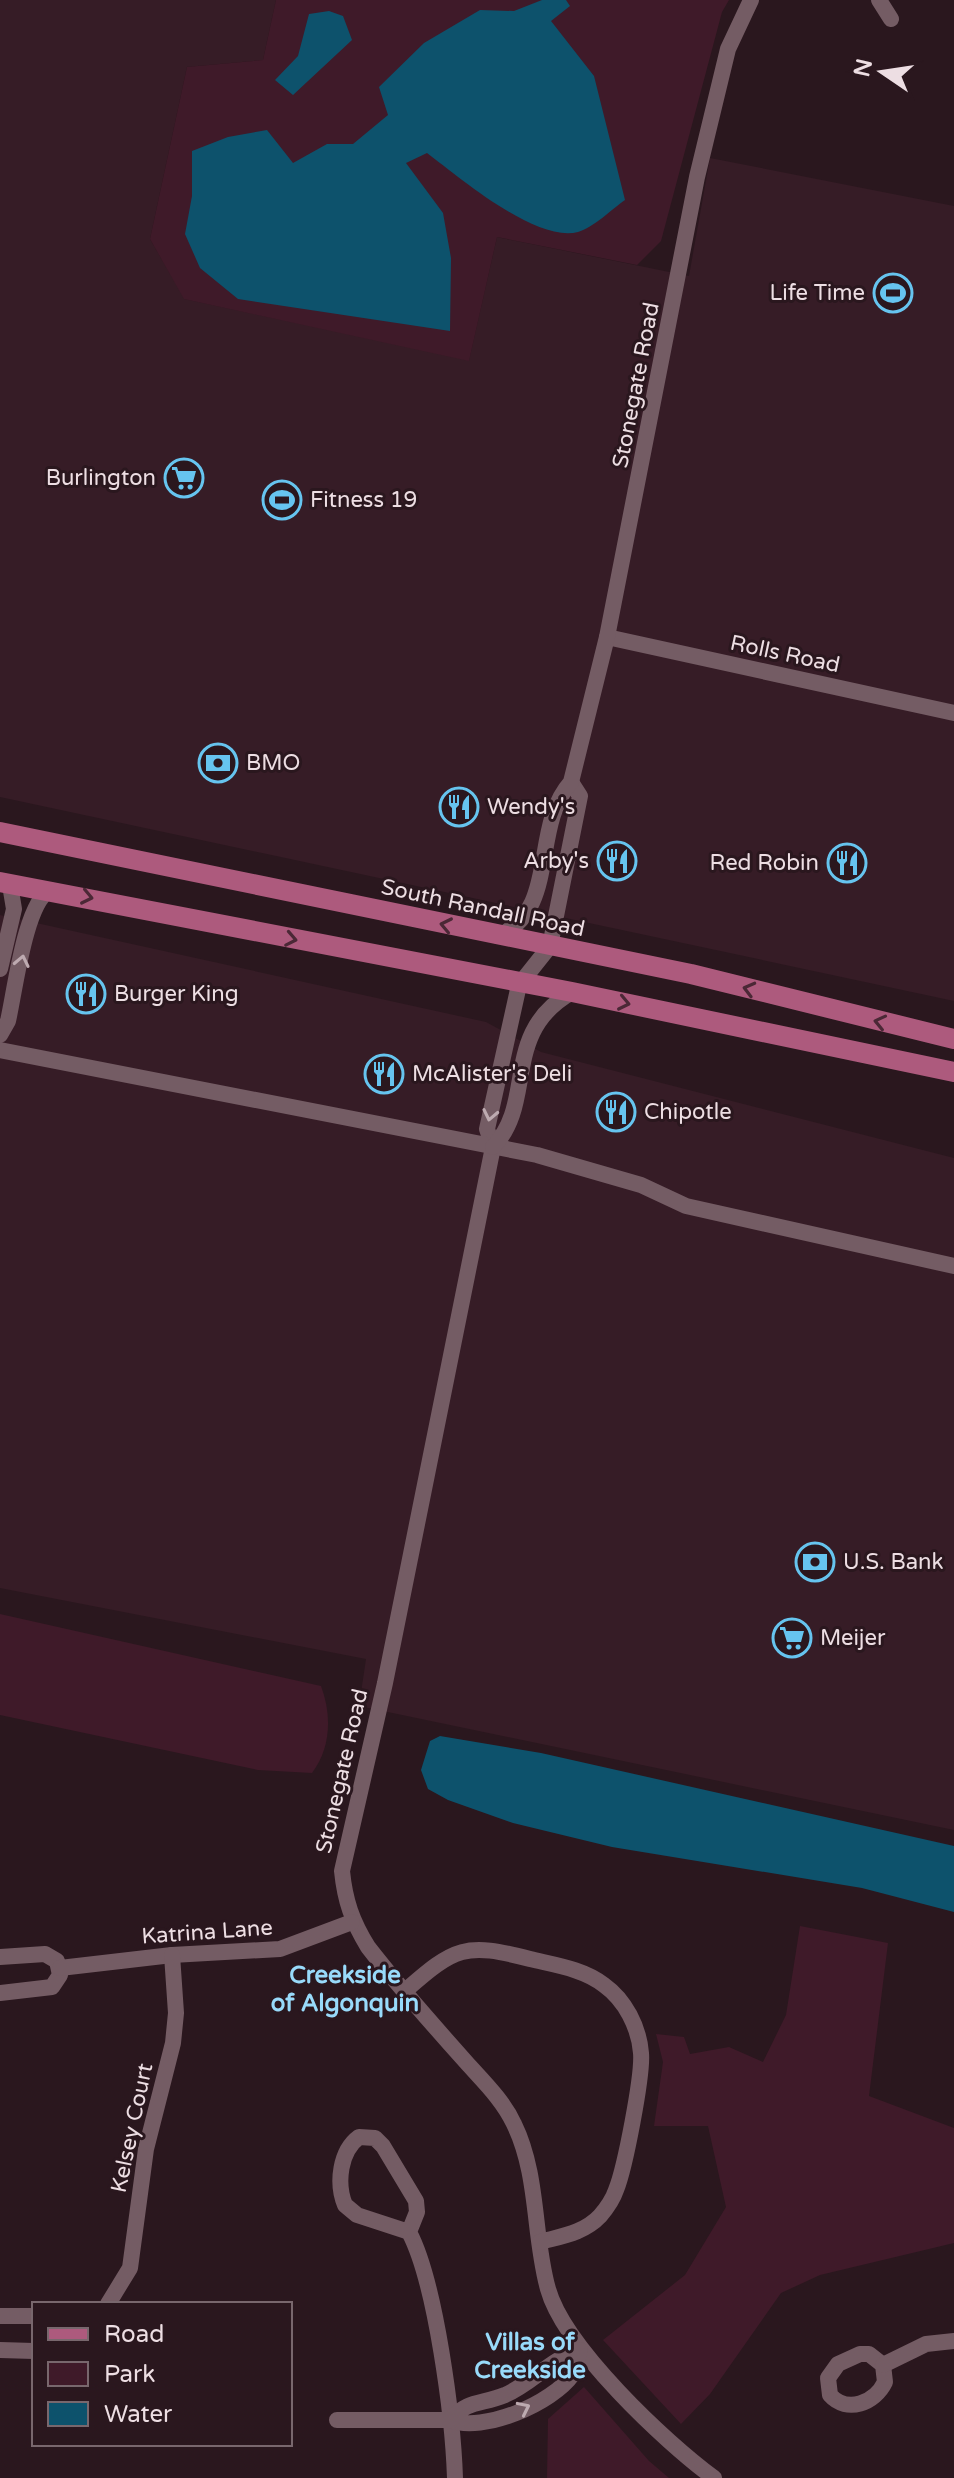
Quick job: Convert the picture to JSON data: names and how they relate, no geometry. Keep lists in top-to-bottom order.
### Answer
{
  "streets": {
    "main road": ["South Randall Road"],
    "street": [
      "Stonegate Road",
      "Rolls Road",
      "Katrina Lane",
      "Kelsey Court"
    ]
  },
  "crossings": [
    ["Stonegate Road", "Rolls Road"],
    ["Stonegate Road", "South Randall Road"],
    ["Stonegate Road", "Katrina Lane"],
    ["Katrina Lane", "Kelsey Court"]
  ],
  "districts": ["Creekside of Algonquin", "Villas of Creekside"],
  "places": {
    "sports": ["Life Time", "Fitness 19"],
    "supermarket": ["Burlington", "Meijer"],
    "bank": ["BMO", "U.S. Bank"],
    "restaurant": [
      "Wendy's",
      "Arby's",
      "Red Robin",
      "Burger King",
      "McAlister's Deli",
      "Chipotle"
    ]
  },
  "legend": ["Road", "Park", "Water"],
  "north": "left"
}
